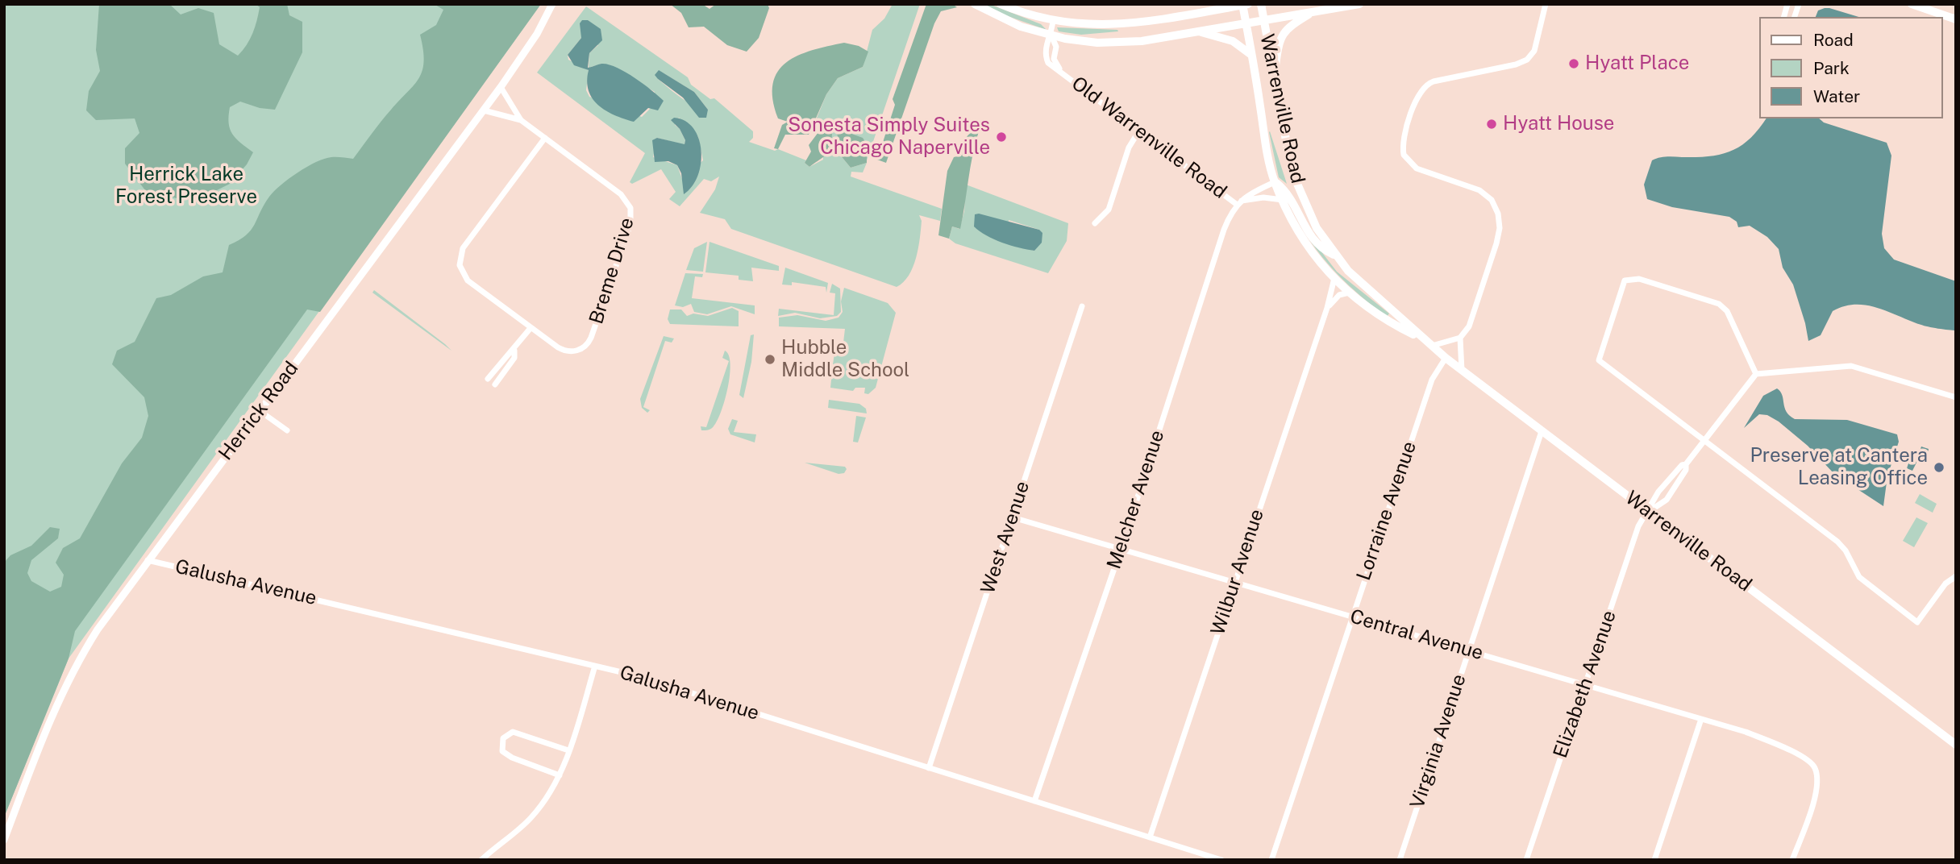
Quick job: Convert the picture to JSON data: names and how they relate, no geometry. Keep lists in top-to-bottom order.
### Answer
{
  "streets": {
    "main road": ["Warrenville Road"],
    "street": [
      "Old Warrenville Road",
      "Breme Drive",
      "Herrick Road",
      "Melcher Avenue",
      "Lorraine Avenue",
      "West Avenue",
      "Wilbur Avenue",
      "Galusha Avenue",
      "Central Avenue",
      "Elizabeth Avenue",
      "Virginia Avenue"
    ]
  },
  "crossings": [
    ["Warrenville Road", "Old Warrenville Road"],
    ["Warrenville Road", "Lorraine Avenue"],
    ["Warrenville Road", "Wilbur Avenue"],
    ["Warrenville Road", "Elizabeth Avenue"],
    ["Warrenville Road", "Virginia Avenue"],
    ["Old Warrenville Road", "Melcher Avenue"],
    ["Breme Drive", "Herrick Road"],
    ["Herrick Road", "Galusha Avenue"],
    ["Melcher Avenue", "Galusha Avenue"],
    ["Melcher Avenue", "Central Avenue"],
    ["Lorraine Avenue", "Central Avenue"],
    ["West Avenue", "Galusha Avenue"],
    ["West Avenue", "Central Avenue"],
    ["Wilbur Avenue", "Galusha Avenue"],
    ["Wilbur Avenue", "Central Avenue"],
    ["Central Avenue", "Elizabeth Avenue"],
    ["Central Avenue", "Virginia Avenue"]
  ],
  "parks": ["Herrick Lake Forest Preserve"],
  "places": [
    "Hyatt Place",
    "Hyatt House",
    "Sonesta Simply Suites Chicago Naperville",
    "Hubble Middle School",
    "Preserve at Cantera Leasing Office"
  ],
  "legend": ["Road", "Park", "Water"]
}
